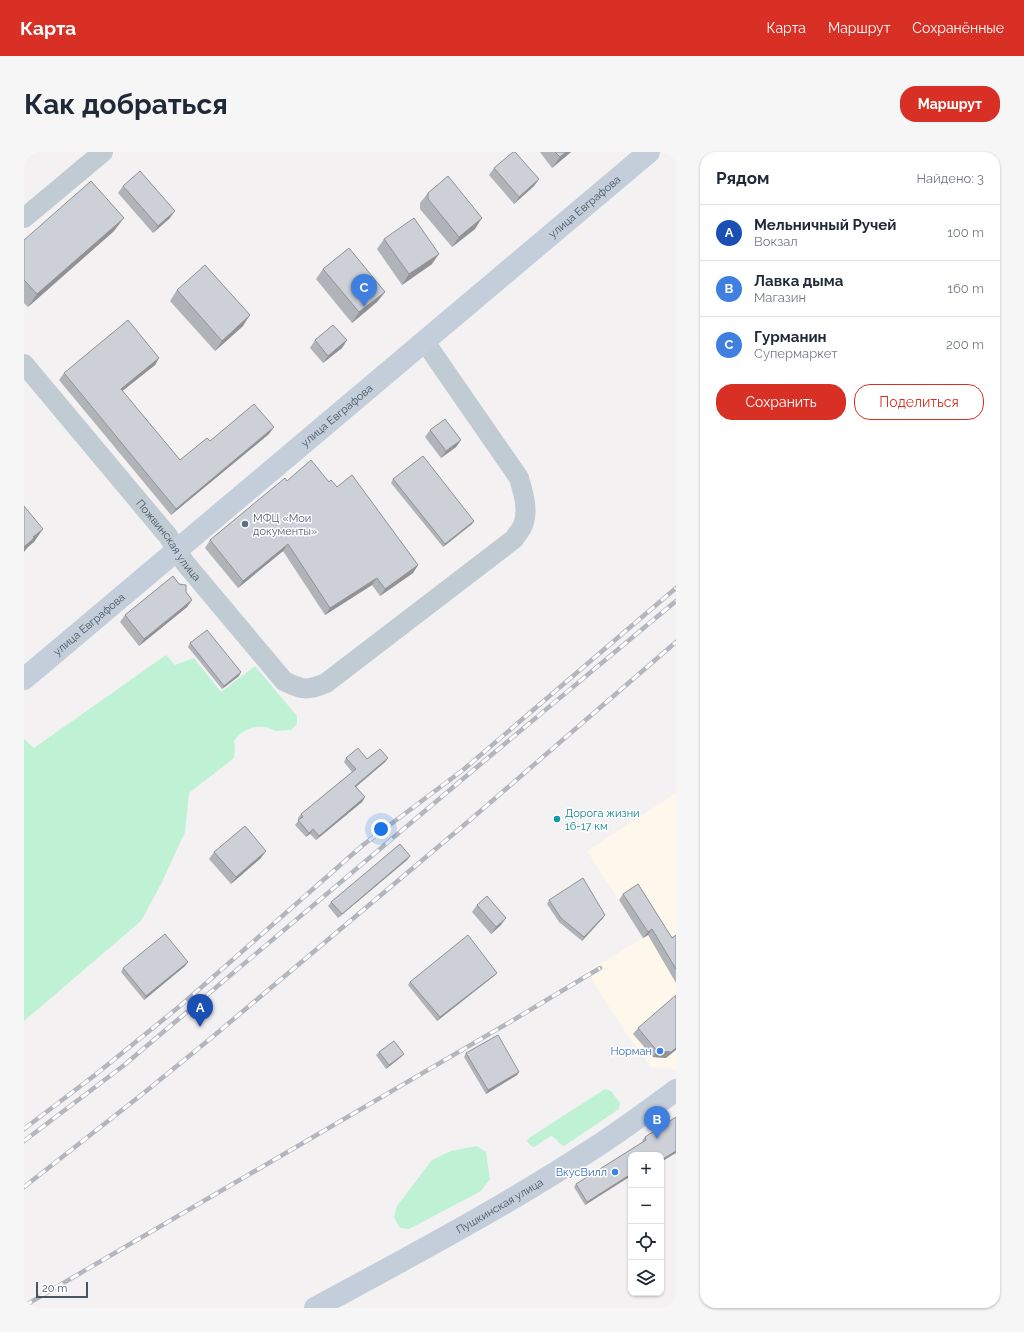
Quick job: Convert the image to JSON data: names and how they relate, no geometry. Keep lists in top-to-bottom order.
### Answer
{
  "streets": {
    "street": ["улица Евграфова", "Пожвинская улица", "Пушкинская улица"]
  },
  "crossings": [
    ["улица Евграфова", "Пожвинская улица"]
  ],
  "places": [
    "МФЦ «Мои документы»",
    "Дорога жизни 16-17 км",
    "Норман",
    "ВкусВилл"
  ],
  "scale_bar": "20 m",
  "page": {
    "header": "Карта",
    "nav": ["Карта", "Маршрут", "Сохранённые"],
    "buttons": [
      "Маршрут",
      ["Сохранить", "Поделиться"]
    ],
    "title": "Как добраться",
    "heading": ["Рядом", "Найдено: 3"],
    "list": [
      {
        "mark": "A",
        "name": "Мельничный Ручей",
        "note": "Вокзал",
        "value": "100 m"
      },
      {
        "mark": "B",
        "name": "Лавка дыма",
        "note": "Магазин",
        "value": "160 m"
      },
      {
        "mark": "C",
        "name": "Гурманин",
        "note": "Супермаркет",
        "value": "200 m"
      }
    ],
    "pins": ["C", "A", "B"],
    "map_buttons": ["+", "−"],
    "scale": "20 m"
  }
}
